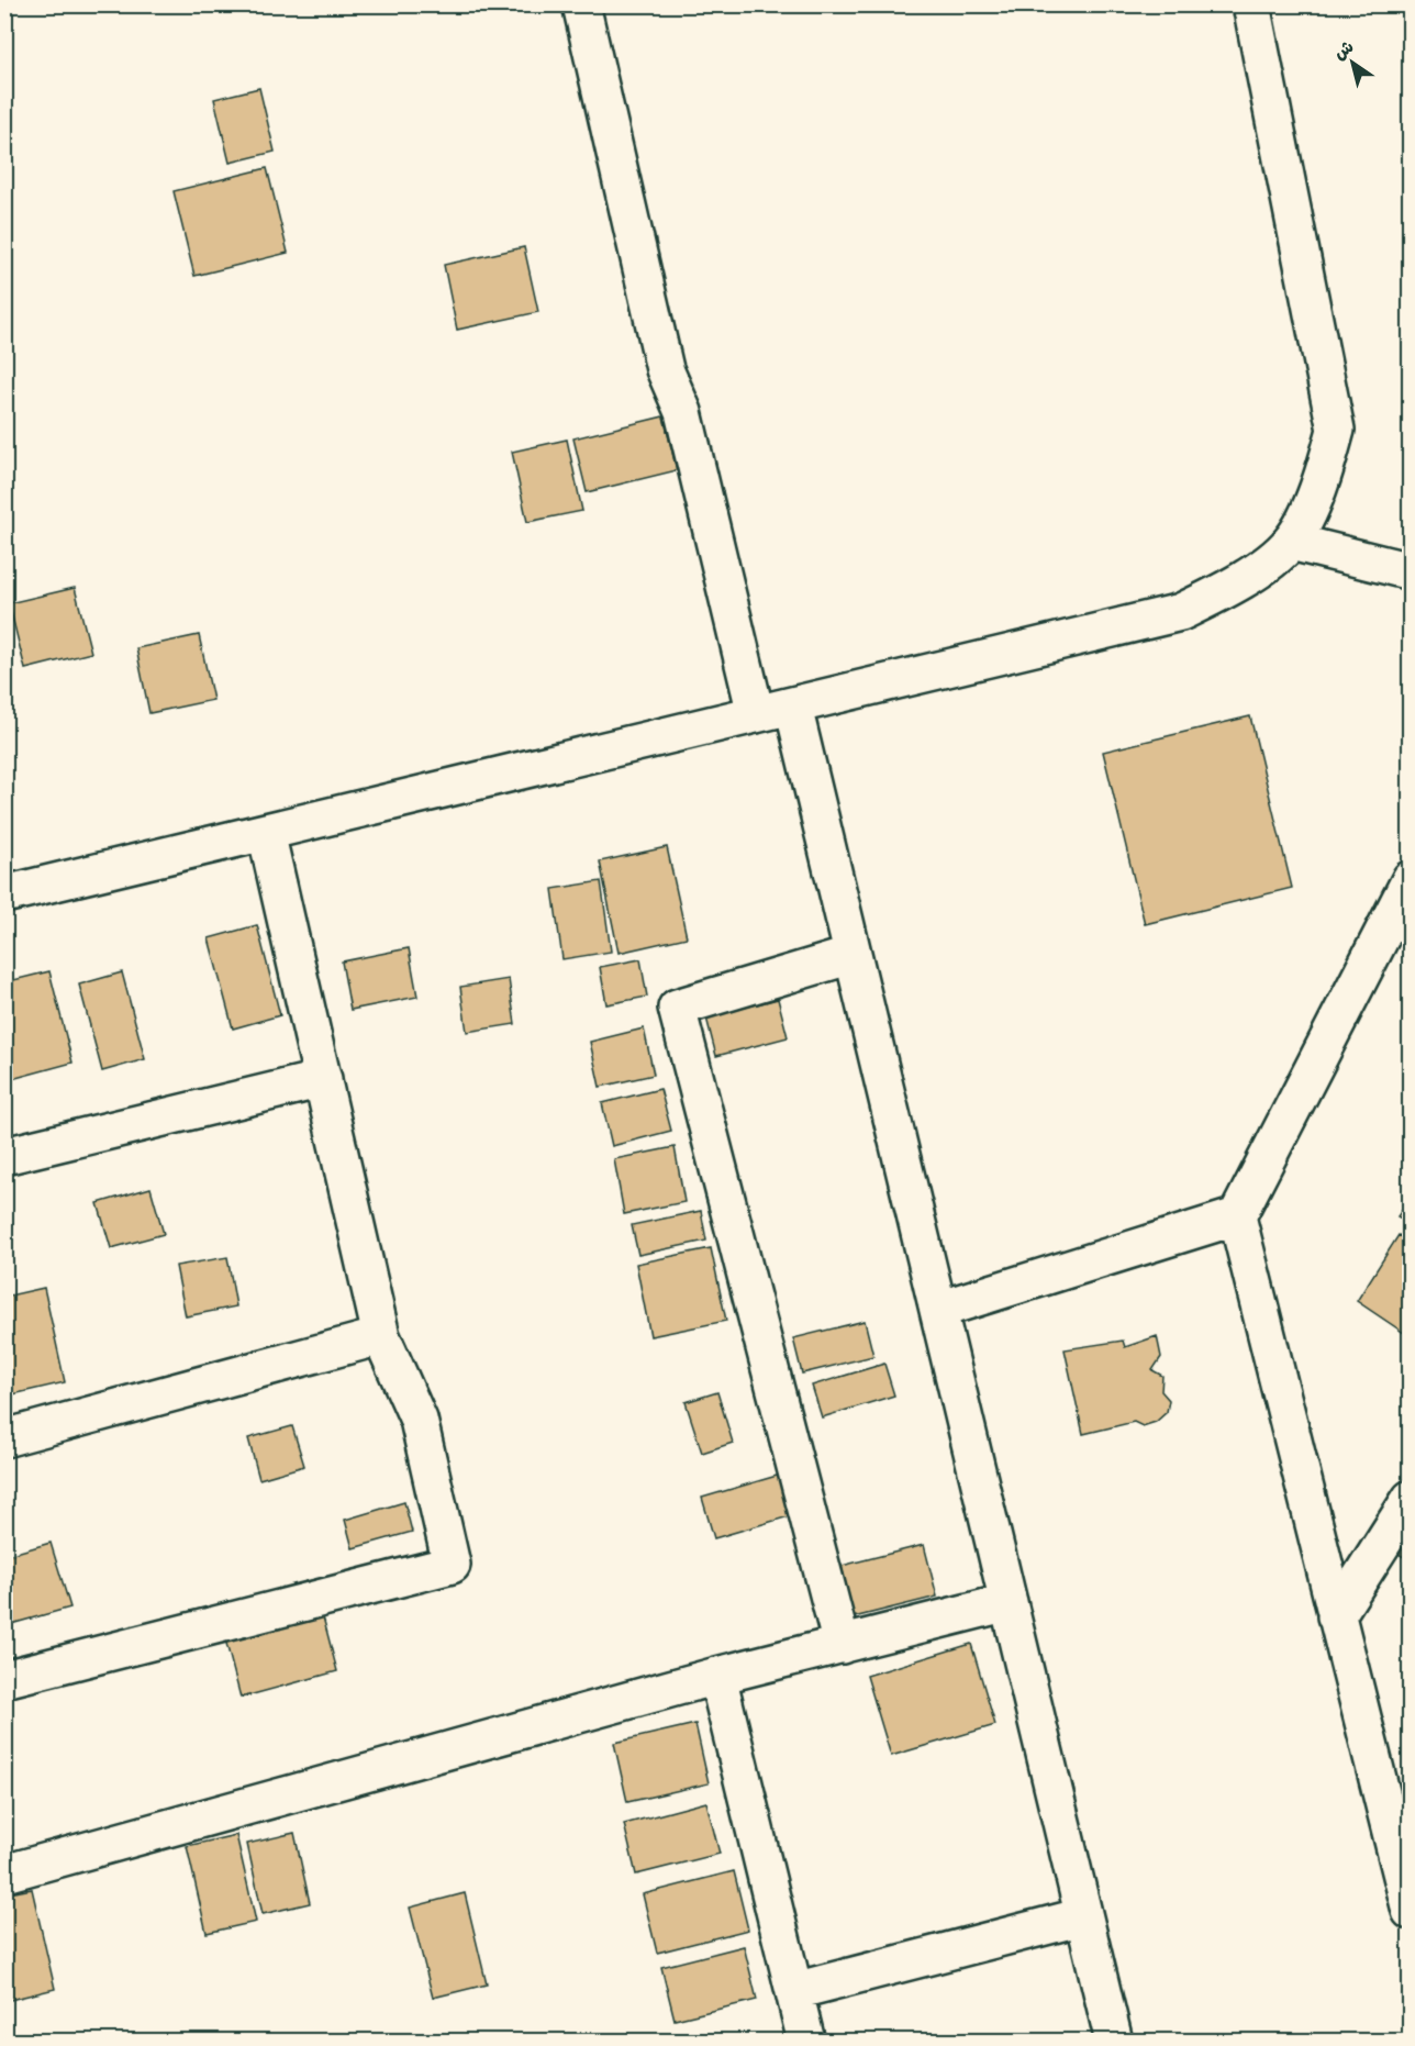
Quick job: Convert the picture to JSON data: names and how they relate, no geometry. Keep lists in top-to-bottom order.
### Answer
{
  "north": "top left"
}
